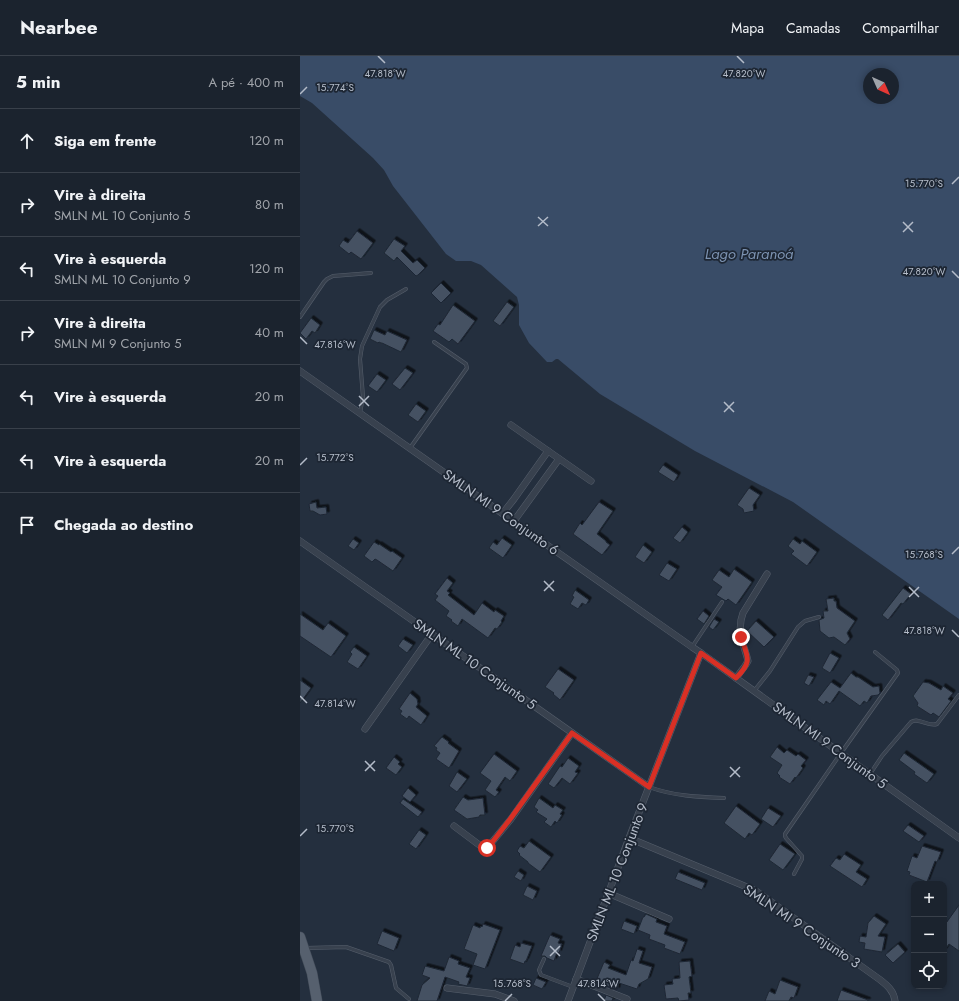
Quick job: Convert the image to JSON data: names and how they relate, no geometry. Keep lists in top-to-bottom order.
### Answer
{
  "streets": {
    "street": [
      "SMLN MI 9 Conjunto 6",
      "SMLN ML 10 Conjunto 5",
      "SMLN MI 9 Conjunto 5",
      "SMLN ML 10 Conjunto 9",
      "SMLN MI 9 Conjunto 3"
    ]
  },
  "crossings": [
    ["SMLN MI 9 Conjunto 6", "SMLN MI 9 Conjunto 5"],
    ["SMLN MI 9 Conjunto 6", "SMLN ML 10 Conjunto 9"],
    ["SMLN ML 10 Conjunto 5", "SMLN ML 10 Conjunto 9"],
    ["SMLN MI 9 Conjunto 5", "SMLN ML 10 Conjunto 9"],
    ["SMLN ML 10 Conjunto 9", "SMLN MI 9 Conjunto 3"]
  ],
  "water": ["Lago Paranoá"],
  "north": "bottom right",
  "page": {
    "header": "Nearbee",
    "nav": ["Mapa", "Camadas", "Compartilhar"],
    "heading": ["5 min", "A pé · 400 m"],
    "list": [
      ["Siga em frente", "120 m"],
      ["Vire à direita", "SMLN ML 10 Conjunto 5", "80 m"],
      ["Vire à esquerda", "SMLN ML 10 Conjunto 9", "120 m"],
      ["Vire à direita", "SMLN MI 9 Conjunto 5", "40 m"],
      ["Vire à esquerda", "20 m"],
      ["Vire à esquerda", "20 m"],
      "Chegada ao destino"
    ],
    "map_buttons": ["+", "−"]
  },
  "coordinates": [
    "47.818°W",
    "47.820°W",
    "15.774°S",
    "15.770°S",
    "47.816°W",
    "15.772°S",
    "15.768°S",
    "47.814°W"
  ]
}
